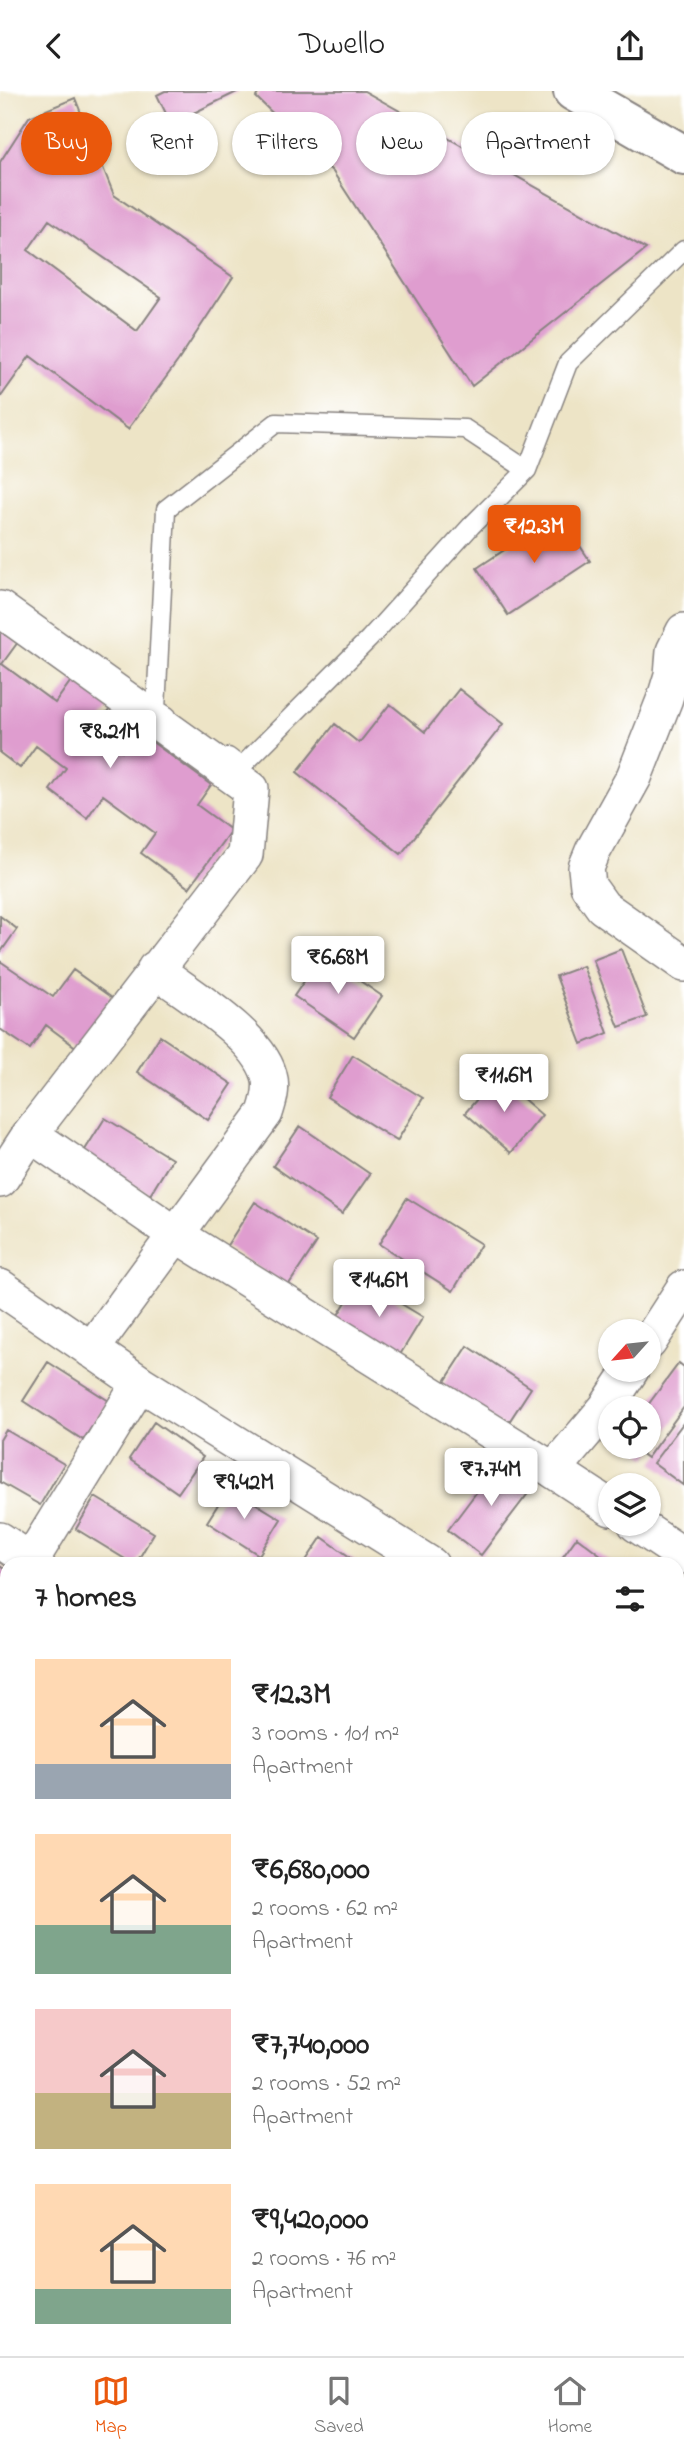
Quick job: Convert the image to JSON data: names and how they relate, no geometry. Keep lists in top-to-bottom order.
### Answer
{
  "north": "bottom left",
  "page": {
    "header": "Dwello",
    "chip": [
      "Buy",
      "Rent",
      "Filters",
      "New",
      "Apartment"
    ],
    "price": [
      "₹12.3M",
      "₹8.21M",
      "₹6.68M",
      "₹11.6M",
      "₹14.6M",
      "₹7.74M",
      "₹9.42M"
    ],
    "heading": "7 homes",
    "list": [
      {
        "name": "₹12.3M",
        "note": "3 rooms · 101 m² · Apartment"
      },
      {
        "name": "₹6,680,000",
        "note": "2 rooms · 62 m² · Apartment"
      },
      {
        "name": "₹7,740,000",
        "note": "2 rooms · 52 m² · Apartment"
      },
      {
        "name": "₹9,420,000",
        "note": "2 rooms · 76 m² · Apartment"
      }
    ],
    "tabs": ["Map", "Saved", "Home"]
  }
}
